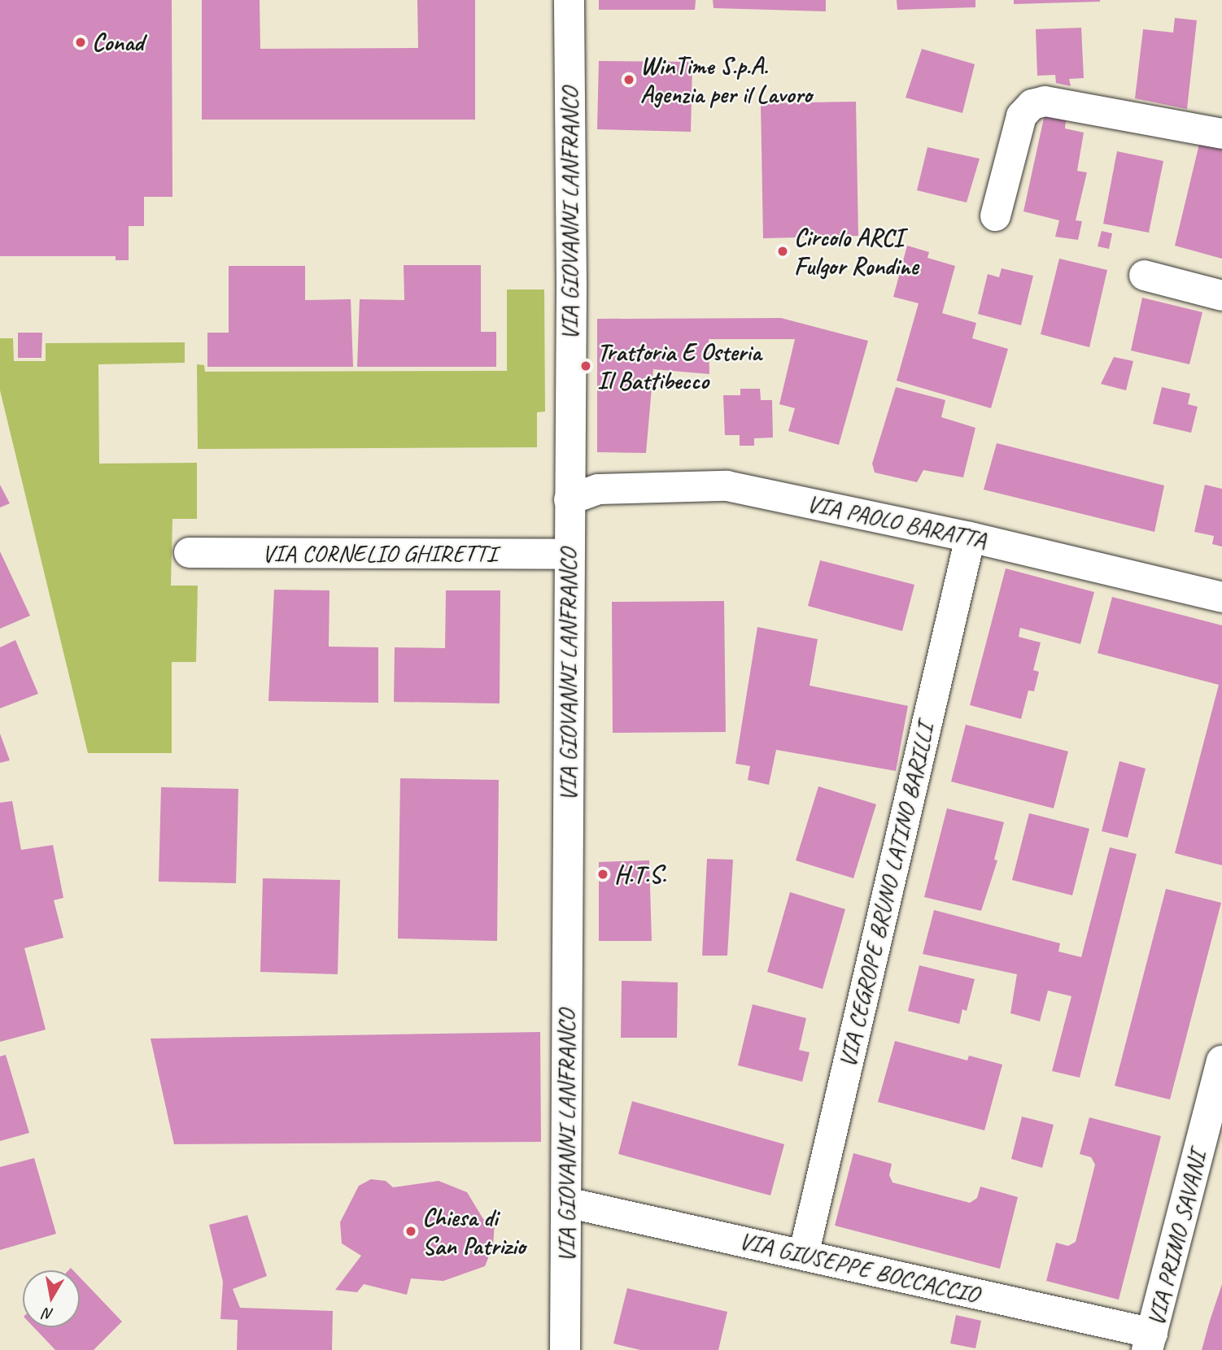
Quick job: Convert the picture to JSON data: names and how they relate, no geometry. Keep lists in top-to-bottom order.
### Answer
{
  "streets": {
    "street": [
      "VIA GIOVANNI LANFRANCO",
      "VIA PAOLO BARATTA",
      "VIA CORNELIO GHIRETTI",
      "VIA CEGROPE BRUNO LATINO BARILLI",
      "VIA PRIMO SAVANI",
      "VIA GIUSEPPE BOCCACCIO"
    ]
  },
  "crossings": [
    ["VIA GIOVANNI LANFRANCO", "VIA PAOLO BARATTA"],
    ["VIA GIOVANNI LANFRANCO", "VIA CORNELIO GHIRETTI"],
    ["VIA GIOVANNI LANFRANCO", "VIA GIUSEPPE BOCCACCIO"],
    ["VIA PAOLO BARATTA", "VIA CEGROPE BRUNO LATINO BARILLI"],
    ["VIA CEGROPE BRUNO LATINO BARILLI", "VIA GIUSEPPE BOCCACCIO"],
    ["VIA PRIMO SAVANI", "VIA GIUSEPPE BOCCACCIO"]
  ],
  "places": [
    "Conad",
    "WinTime S.p.A. Agenzia per il Lavoro",
    "Circolo ARCI Fulgor Rondine",
    "Trattoria E Osteria Il Battibecco",
    "H.T.S.",
    "Chiesa di San Patrizio"
  ],
  "north": "bottom"
}
